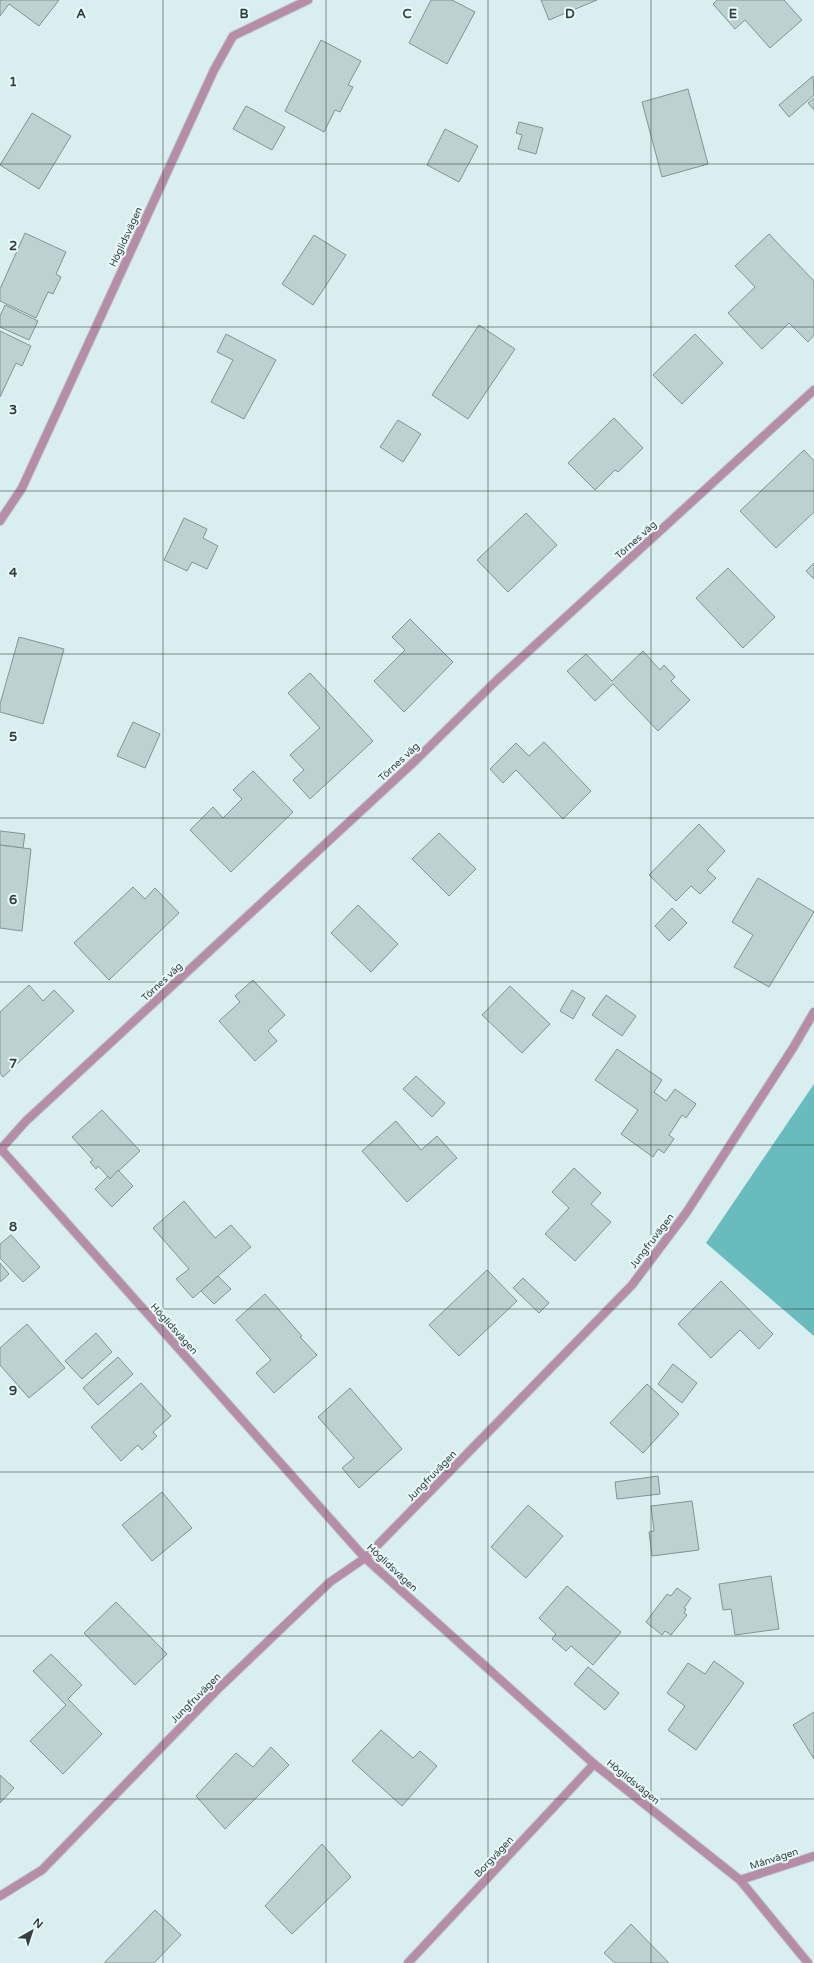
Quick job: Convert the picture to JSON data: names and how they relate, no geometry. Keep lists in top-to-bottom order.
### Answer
{
  "streets": {
    "street": [
      "Höglidsvägen",
      "Törnes väg",
      "Jungfruvägen",
      "Borgvägen",
      "Månvägen"
    ]
  },
  "crossings": [
    ["Höglidsvägen", "Törnes väg"],
    ["Höglidsvägen", "Jungfruvägen"],
    ["Höglidsvägen", "Borgvägen"],
    ["Höglidsvägen", "Månvägen"]
  ],
  "north": "top right",
  "grid": {
    "columns": [
      "A",
      "B",
      "C",
      "D",
      "E"
    ],
    "rows": [
      "1",
      "2",
      "3",
      "4",
      "5",
      "6",
      "7",
      "8",
      "9"
    ]
  }
}
